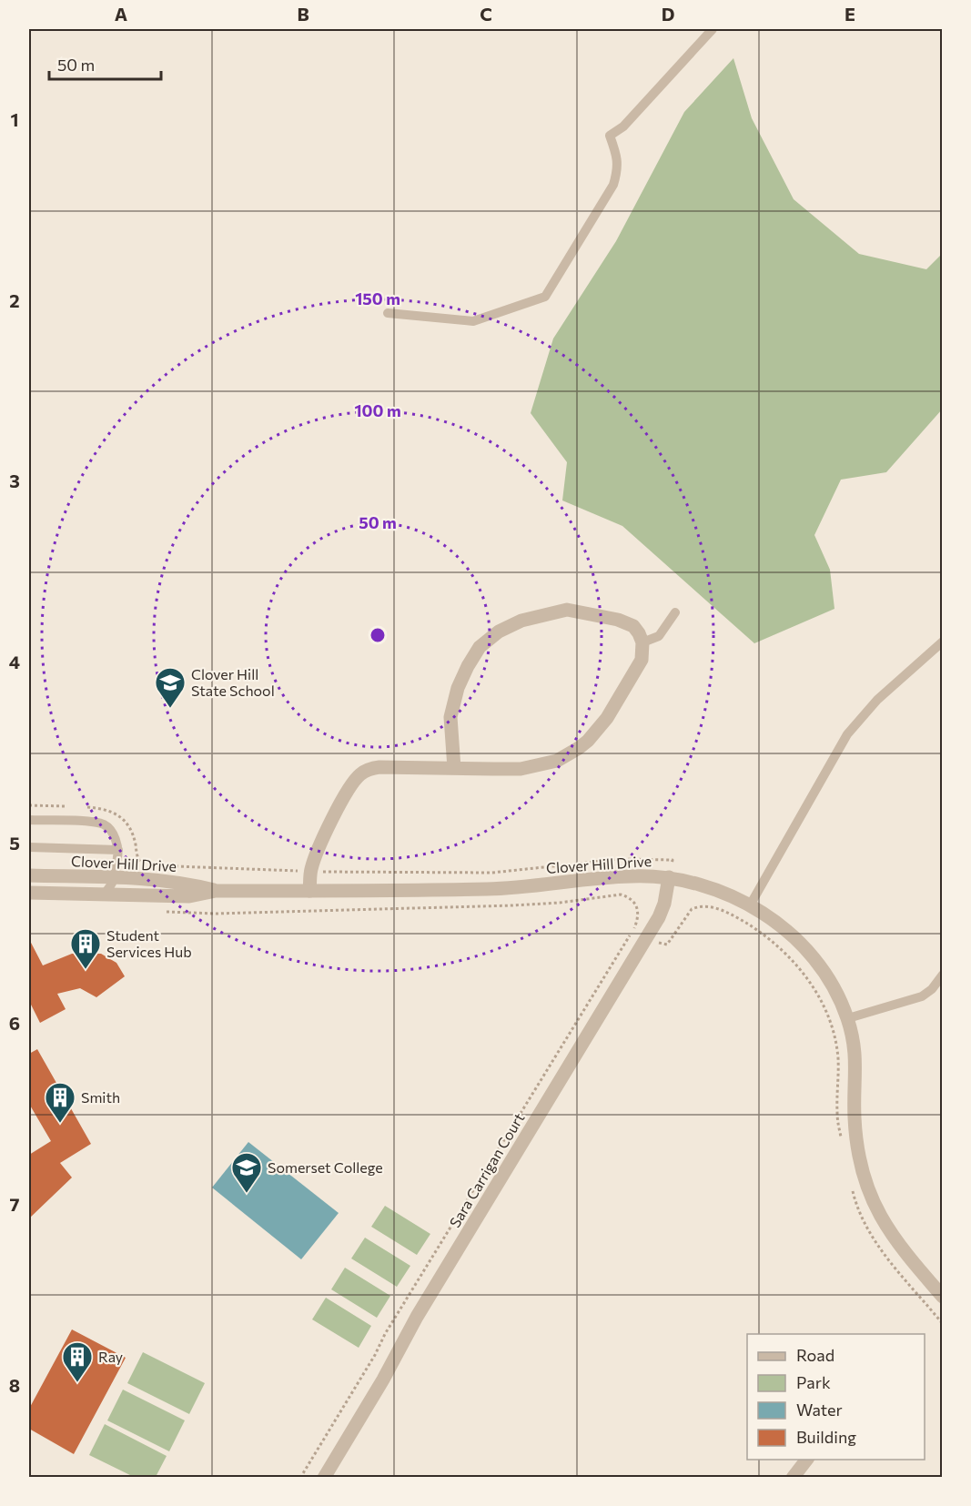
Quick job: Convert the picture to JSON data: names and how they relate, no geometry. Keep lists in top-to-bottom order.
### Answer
{
  "streets": {
    "street": ["Clover Hill Drive", "Sara Carrigan Court"]
  },
  "crossings": [
    ["Clover Hill Drive", "Sara Carrigan Court"]
  ],
  "places": {
    "school or university": ["Clover Hill State School", "Somerset College"],
    "building": ["Student Services Hub", "Smith", "Ray"]
  },
  "legend": [
    "Road",
    "Park",
    "Water",
    "Building"
  ],
  "scale_bar": "50 m",
  "grid": {
    "columns": [
      "A",
      "B",
      "C",
      "D",
      "E"
    ],
    "rows": [
      "1",
      "2",
      "3",
      "4",
      "5",
      "6",
      "7",
      "8"
    ]
  },
  "rings": ["150 m", "100 m", "50 m"]
}
